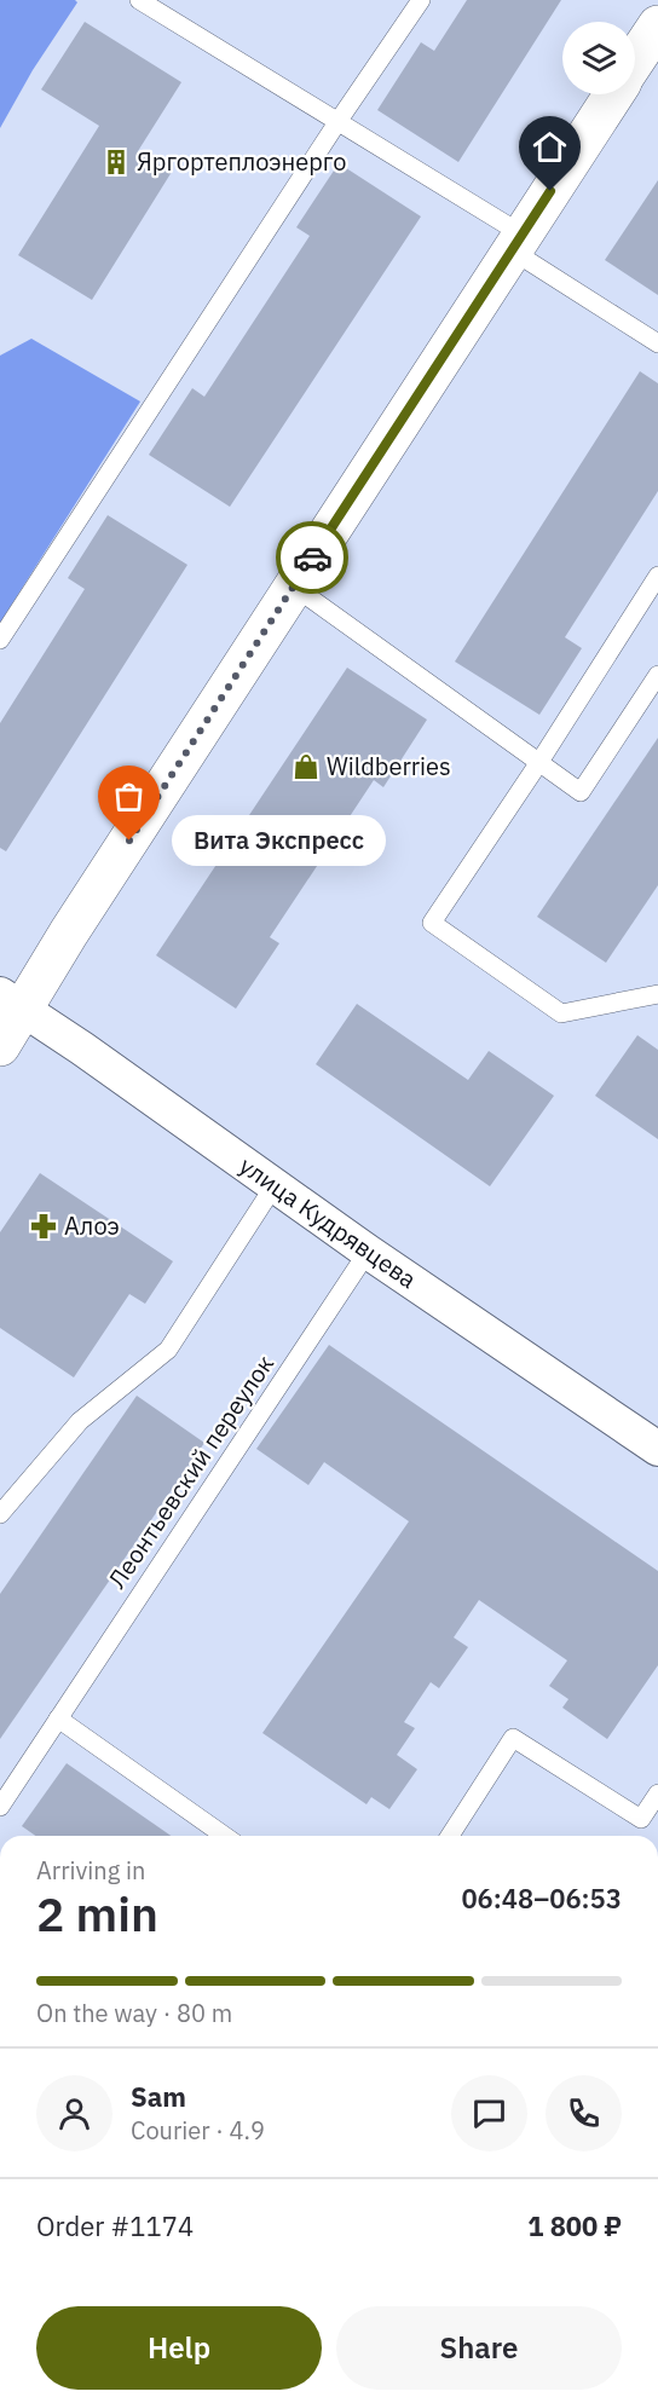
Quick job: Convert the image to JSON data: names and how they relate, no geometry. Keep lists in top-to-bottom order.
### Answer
{
  "streets": {
    "street": ["улица Кудрявцева"],
    "lane": ["Леонтьевский переулок"]
  },
  "crossings": [
    ["улица Кудрявцева", "Леонтьевский переулок"]
  ],
  "places": {
    "building": ["Яргортеплоэнерго"],
    "shop": ["Wildberries"],
    "other": ["Вита Экспресс"],
    "pharmacy": ["Алоэ"]
  },
  "page": {
    "bubble": "Вита Экспресс",
    "heading": ["2 min", "Arriving in", "06:48–06:53"],
    "panel": [
      "Sam",
      "Courier · 4.9",
      "Order #1174",
      "1 800 ₽"
    ],
    "bar": "On the way · 80 m",
    "buttons": ["Help", "Share"]
  }
}
